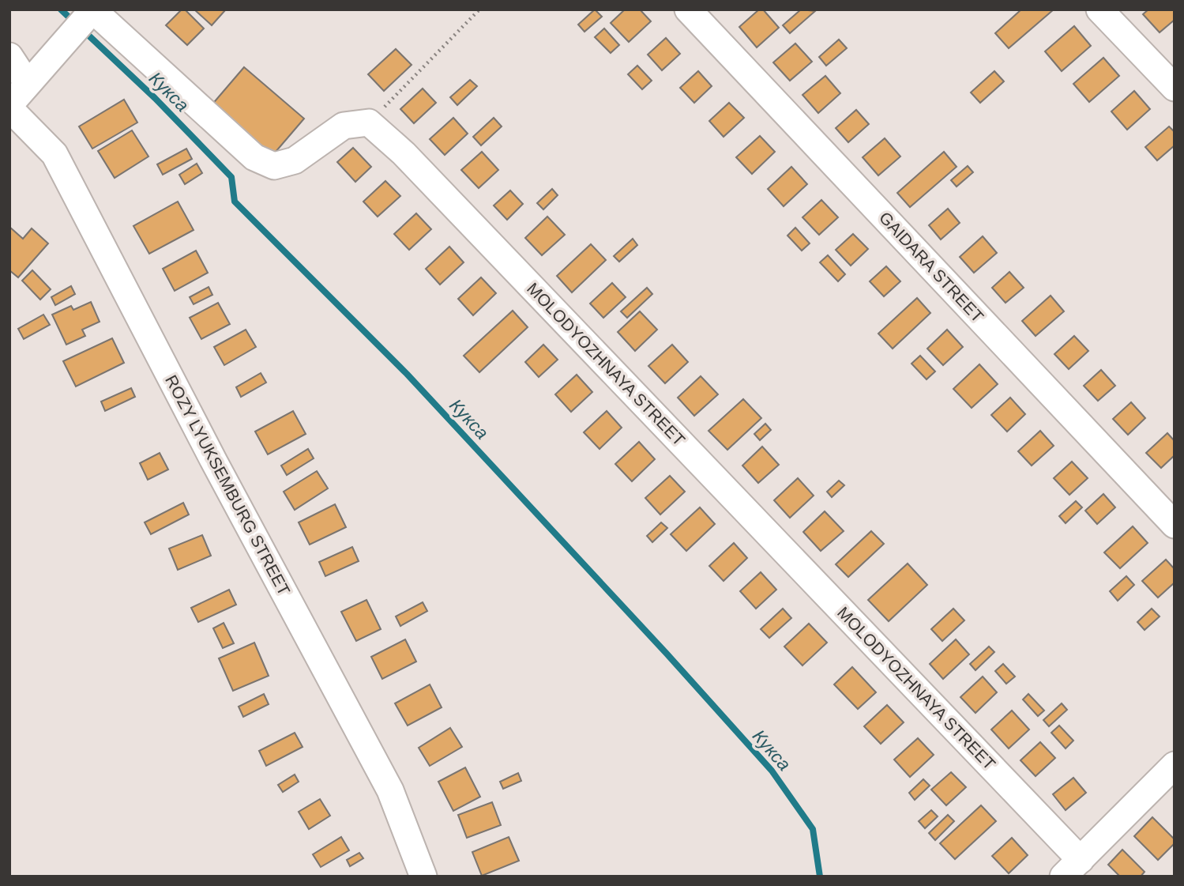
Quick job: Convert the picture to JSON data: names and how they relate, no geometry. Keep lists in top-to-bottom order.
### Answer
{
  "streets": {
    "street": ["GAIDARA STREET", "MOLODYOZHNAYA STREET", "ROZY LYUKSEMBURG STREET"]
  },
  "water": ["Кукса"]
}
